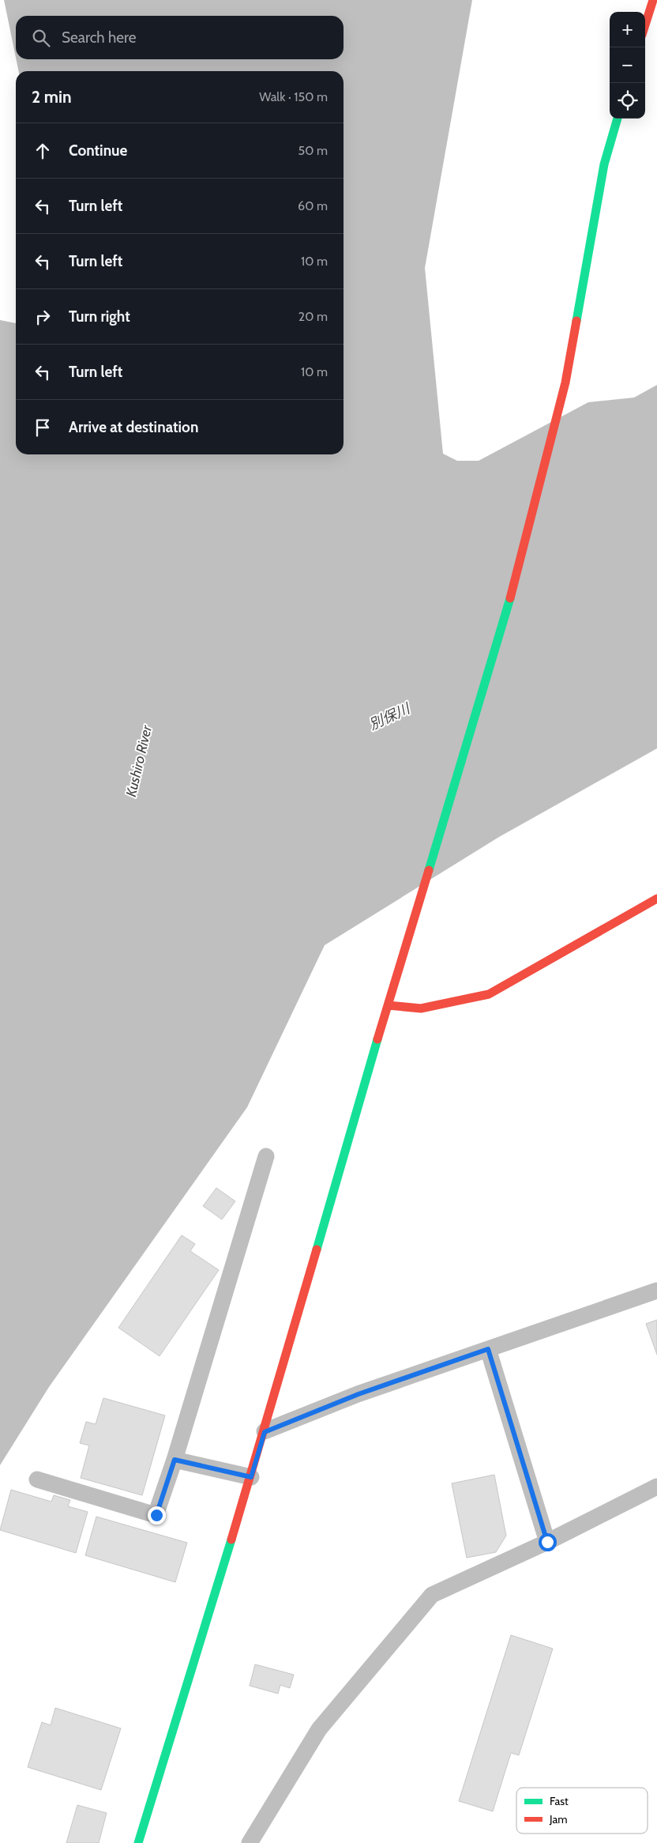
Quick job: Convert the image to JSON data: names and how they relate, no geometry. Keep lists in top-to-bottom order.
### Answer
{
  "water": ["別保川", "Kushiro River"],
  "legend": ["Fast", "Jam"],
  "page": {
    "map_buttons": ["+", "−"],
    "search": "Search here",
    "heading": ["2 min", "Walk · 150 m"],
    "list": [
      ["Continue", "50 m"],
      ["Turn left", "60 m"],
      ["Turn left", "10 m"],
      ["Turn right", "20 m"],
      ["Turn left", "10 m"],
      "Arrive at destination"
    ]
  }
}
